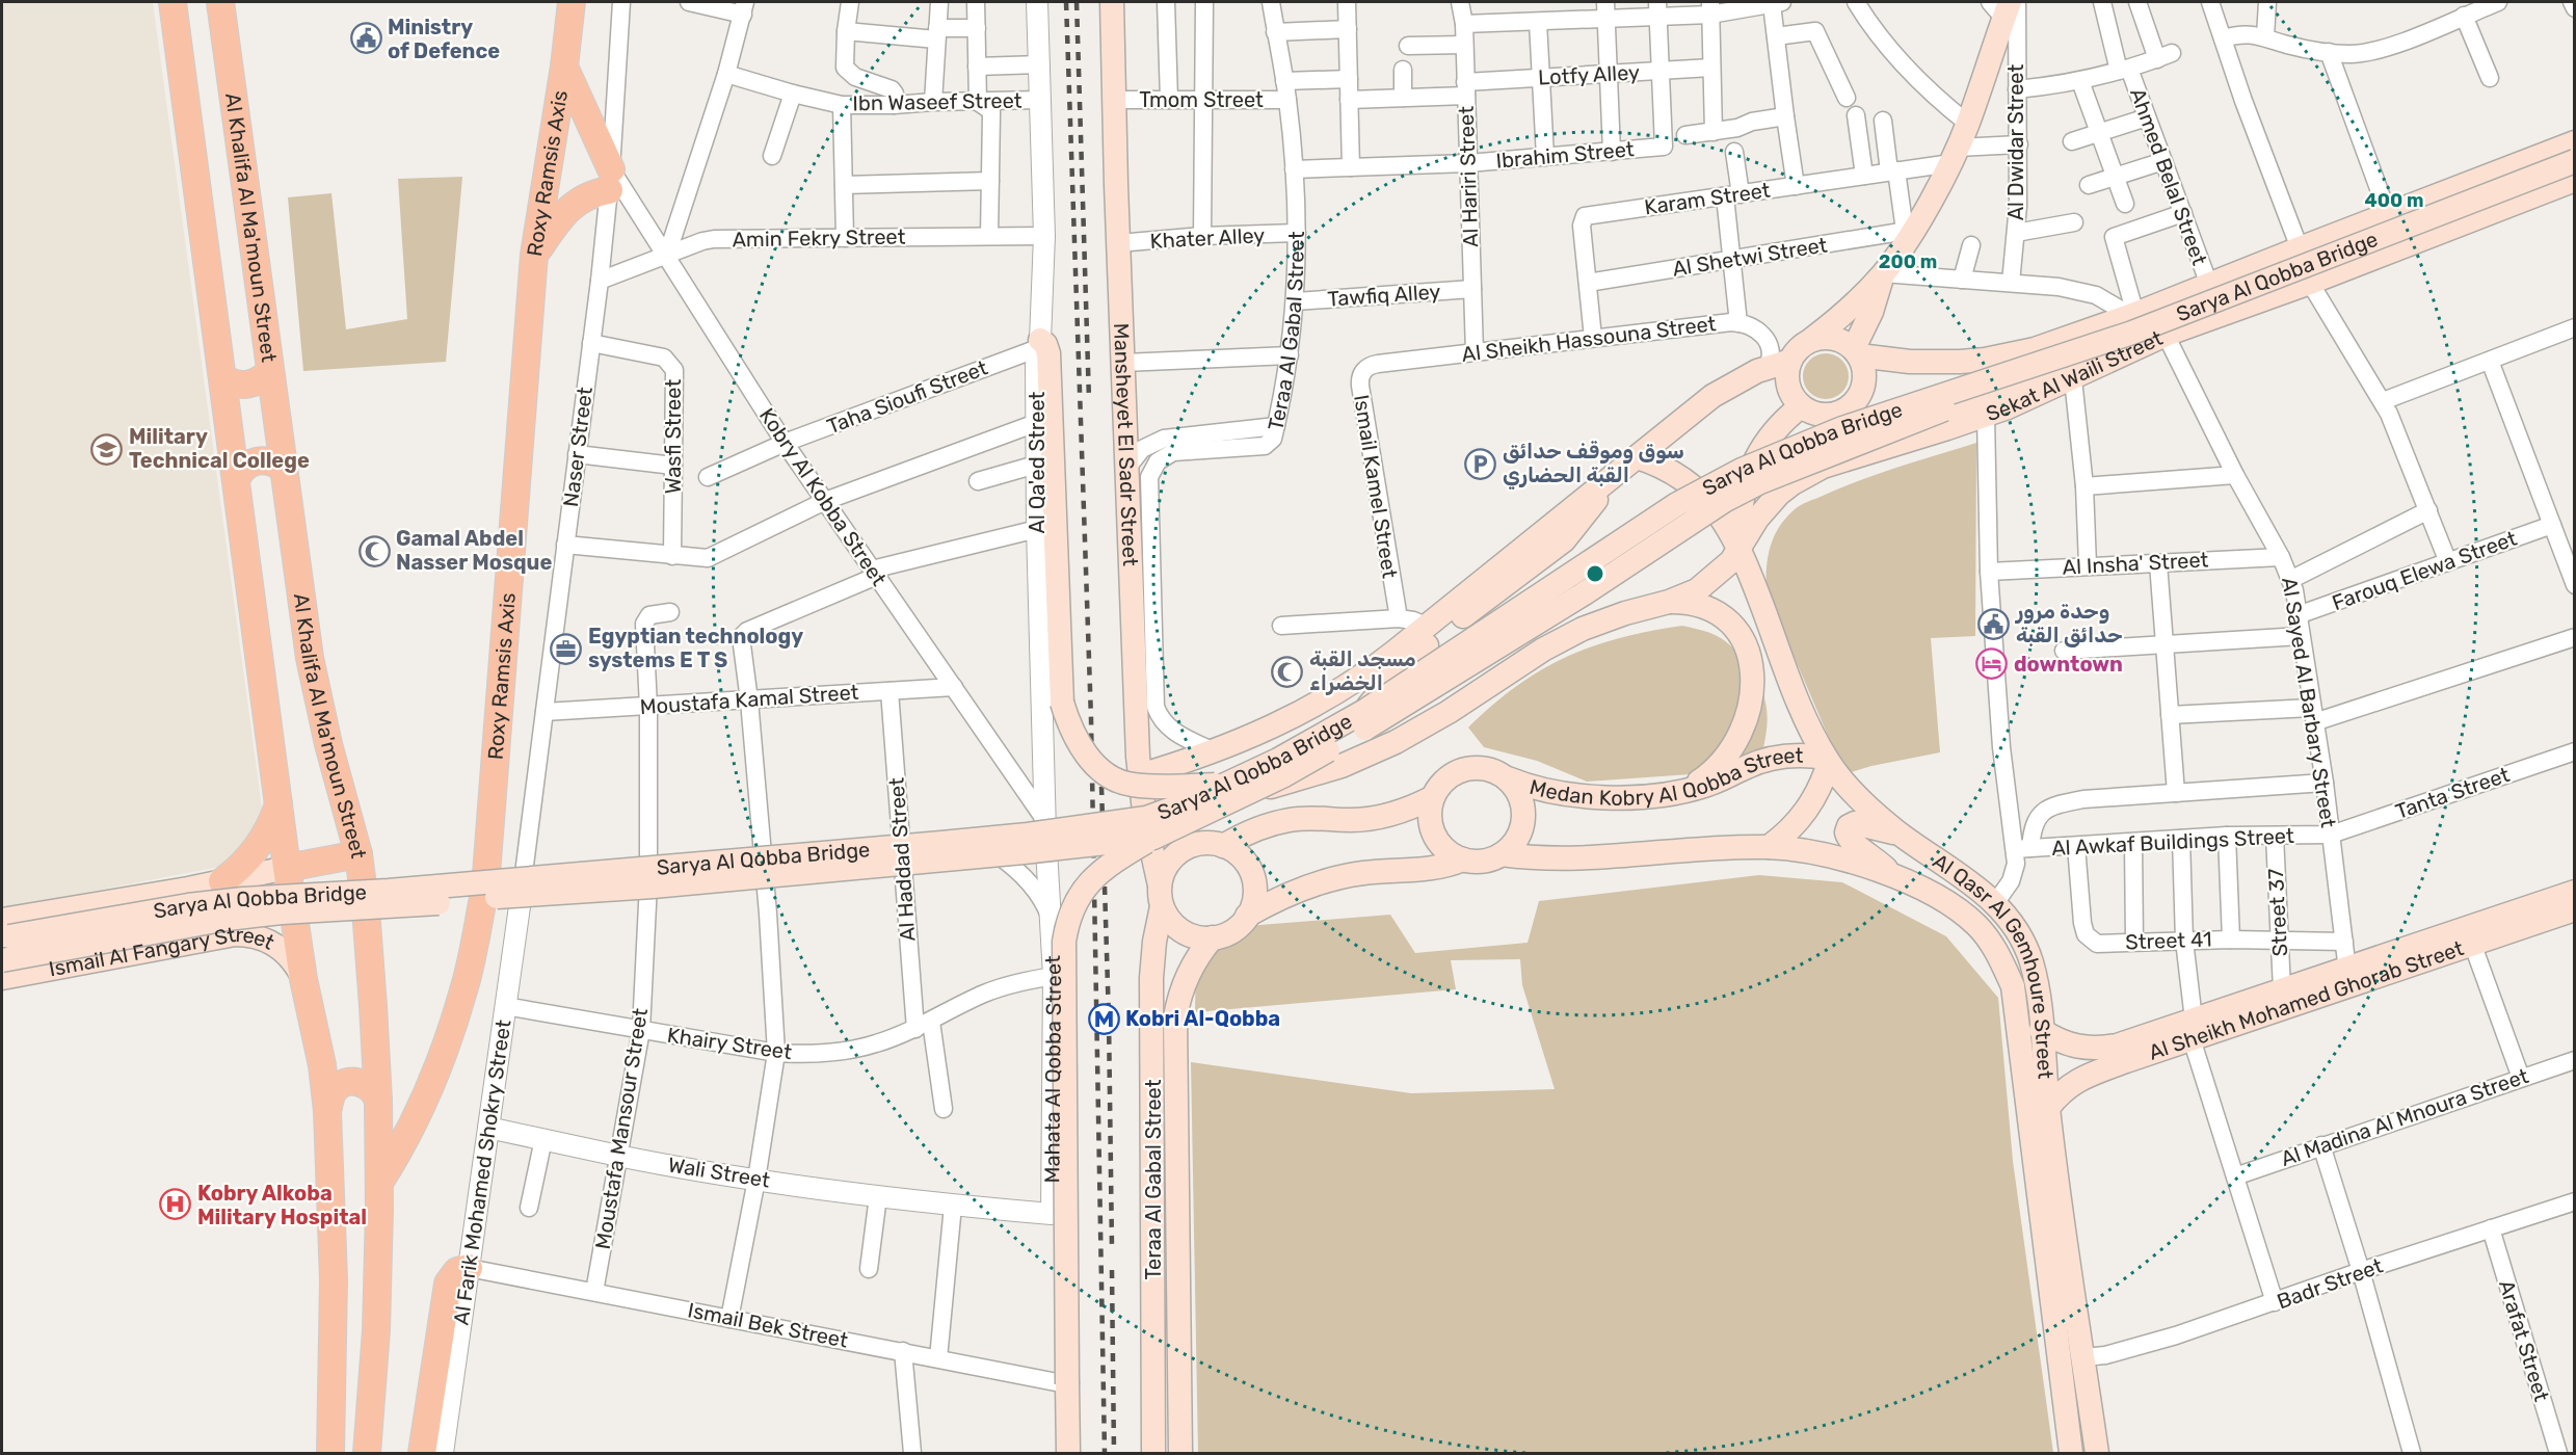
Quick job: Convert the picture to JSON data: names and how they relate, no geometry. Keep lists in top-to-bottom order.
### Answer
{
  "streets": {
    "main road": [
      "Roxy Ramsis Axis",
      "Al Khalifa Al Ma'moun Street",
      "Sarya Al Qobba Bridge",
      "Teraa Al Gabal Street",
      "Sekat Al Waili Street",
      "Mansheyet El Sadr Street",
      "Medan Kobry Al Qobba Street",
      "Ismail Al Fangary Street",
      "Al Qasr Al Gemhoure Street",
      "Al Sheikh Mohamed Ghorab Street"
    ],
    "street": [
      "Lotfy Alley",
      "Tmom Street",
      "Ibn Waseef Street",
      "Al Dwidar Street",
      "Ibrahim Street",
      "Al Hariri Street",
      "Ahmed Belal Street",
      "Karam Street",
      "Amin Fekry Street",
      "Khater Alley",
      "Al Shetwi Street",
      "Tawfiq Alley",
      "Al Sheikh Hassouna Street",
      "Taha Sioufi Street",
      "Wasfi Street",
      "Naser Street",
      "Al Qa'ed Street",
      "Ismail Kamel Street",
      "Kobry Al Kobba Street",
      "Al Insha' Street",
      "Farouq Elewa Street",
      "Moustafa Kamal Street",
      "Al Sayed Al Barbary Street",
      "Tanta Street",
      "Al Awkaf Buildings Street",
      "Al Haddad Street",
      "Street 37",
      "Street 41",
      "Khairy Street",
      "Mahata Al Qobba Street",
      "Al Madina Al Mnoura Street",
      "Moustafa Mansour Street",
      "Al Farik Mohamed Shokry Street",
      "Wali Street",
      "Badr Street",
      "Ismail Bek Street",
      "Arafat Street"
    ]
  },
  "crossings": [
    ["Lotfy Alley", "Ibrahim Street"],
    ["Lotfy Alley", "Al Hariri Street"],
    ["Tmom Street", "Teraa Al Gabal Street"],
    ["Tmom Street", "Mansheyet El Sadr Street"],
    ["Ibn Waseef Street", "Al Qa'ed Street"],
    ["Al Dwidar Street", "Karam Street"],
    ["Ibrahim Street", "Al Hariri Street"],
    ["Ibrahim Street", "Teraa Al Gabal Street"],
    ["Roxy Ramsis Axis", "Al Khalifa Al Ma'moun Street"],
    ["Al Hariri Street", "Tawfiq Alley"],
    ["Al Hariri Street", "Al Sheikh Hassouna Street"],
    ["Ahmed Belal Street", "Sekat Al Waili Street"],
    ["Karam Street", "Al Shetwi Street"],
    ["Karam Street", "Al Sheikh Hassouna Street"],
    ["Amin Fekry Street", "Naser Street"],
    ["Amin Fekry Street", "Al Qa'ed Street"],
    ["Amin Fekry Street", "Kobry Al Kobba Street"],
    ["Khater Alley", "Teraa Al Gabal Street"],
    ["Khater Alley", "Mansheyet El Sadr Street"],
    ["Sarya Al Qobba Bridge", "Sekat Al Waili Street"],
    ["Tawfiq Alley", "Teraa Al Gabal Street"],
    ["Teraa Al Gabal Street", "Mansheyet El Sadr Street"],
    ["Al Sheikh Hassouna Street", "Sekat Al Waili Street"],
    ["Al Sheikh Hassouna Street", "Ismail Kamel Street"],
    ["Al Sheikh Hassouna Street", "Al Qasr Al Gemhoure Street"],
    ["Sekat Al Waili Street", "Al Sayed Al Barbary Street"],
    ["Sekat Al Waili Street", "Al Qasr Al Gemhoure Street"],
    ["Taha Sioufi Street", "Al Qa'ed Street"],
    ["Taha Sioufi Street", "Kobry Al Kobba Street"],
    ["Wasfi Street", "Naser Street"],
    ["Naser Street", "Kobry Al Kobba Street"],
    ["Naser Street", "Moustafa Kamal Street"],
    ["Naser Street", "Al Farik Mohamed Shokry Street"],
    ["Al Qa'ed Street", "Kobry Al Kobba Street"],
    ["Al Qa'ed Street", "Mahata Al Qobba Street"],
    ["Kobry Al Kobba Street", "Moustafa Kamal Street"],
    ["Al Insha' Street", "Al Sayed Al Barbary Street"],
    ["Farouq Elewa Street", "Al Sayed Al Barbary Street"],
    ["Moustafa Kamal Street", "Al Haddad Street"],
    ["Moustafa Kamal Street", "Moustafa Mansour Street"],
    ["Al Sayed Al Barbary Street", "Tanta Street"],
    ["Al Sayed Al Barbary Street", "Al Awkaf Buildings Street"],
    ["Al Sayed Al Barbary Street", "Street 41"],
    ["Al Sayed Al Barbary Street", "Al Sheikh Mohamed Ghorab Street"],
    ["Medan Kobry Al Qobba Street", "Al Qasr Al Gemhoure Street"],
    ["Tanta Street", "Al Awkaf Buildings Street"],
    ["Al Awkaf Buildings Street", "Street 37"],
    ["Al Awkaf Buildings Street", "Street 41"],
    ["Al Haddad Street", "Khairy Street"],
    ["Street 37", "Street 41"],
    ["Street 37", "Al Sheikh Mohamed Ghorab Street"],
    ["Al Qasr Al Gemhoure Street", "Al Sheikh Mohamed Ghorab Street"],
    ["Al Qasr Al Gemhoure Street", "Badr Street"],
    ["Khairy Street", "Mahata Al Qobba Street"],
    ["Khairy Street", "Moustafa Mansour Street"],
    ["Khairy Street", "Al Farik Mohamed Shokry Street"],
    ["Mahata Al Qobba Street", "Wali Street"],
    ["Moustafa Mansour Street", "Wali Street"],
    ["Moustafa Mansour Street", "Ismail Bek Street"],
    ["Al Farik Mohamed Shokry Street", "Wali Street"],
    ["Al Farik Mohamed Shokry Street", "Ismail Bek Street"],
    ["Badr Street", "Arafat Street"]
  ],
  "places": {
    "public building": ["Ministry of Defence", "وحدة مرور حدائق القبة"],
    "school or university": ["Military Technical College"],
    "parking": ["سوق وموقف حدائق القبة الحضاري"],
    "mosque": ["Gamal Abdel Nasser Mosque", "مسجد القبة الخضراء"],
    "office": ["Egyptian technology systems E T S"],
    "hotel": ["downtown"],
    "metro station": ["Kobri Al-Qobba"],
    "hospital": ["Kobry Alkoba Military Hospital"]
  },
  "rings": ["400 m", "200 m"]
}
